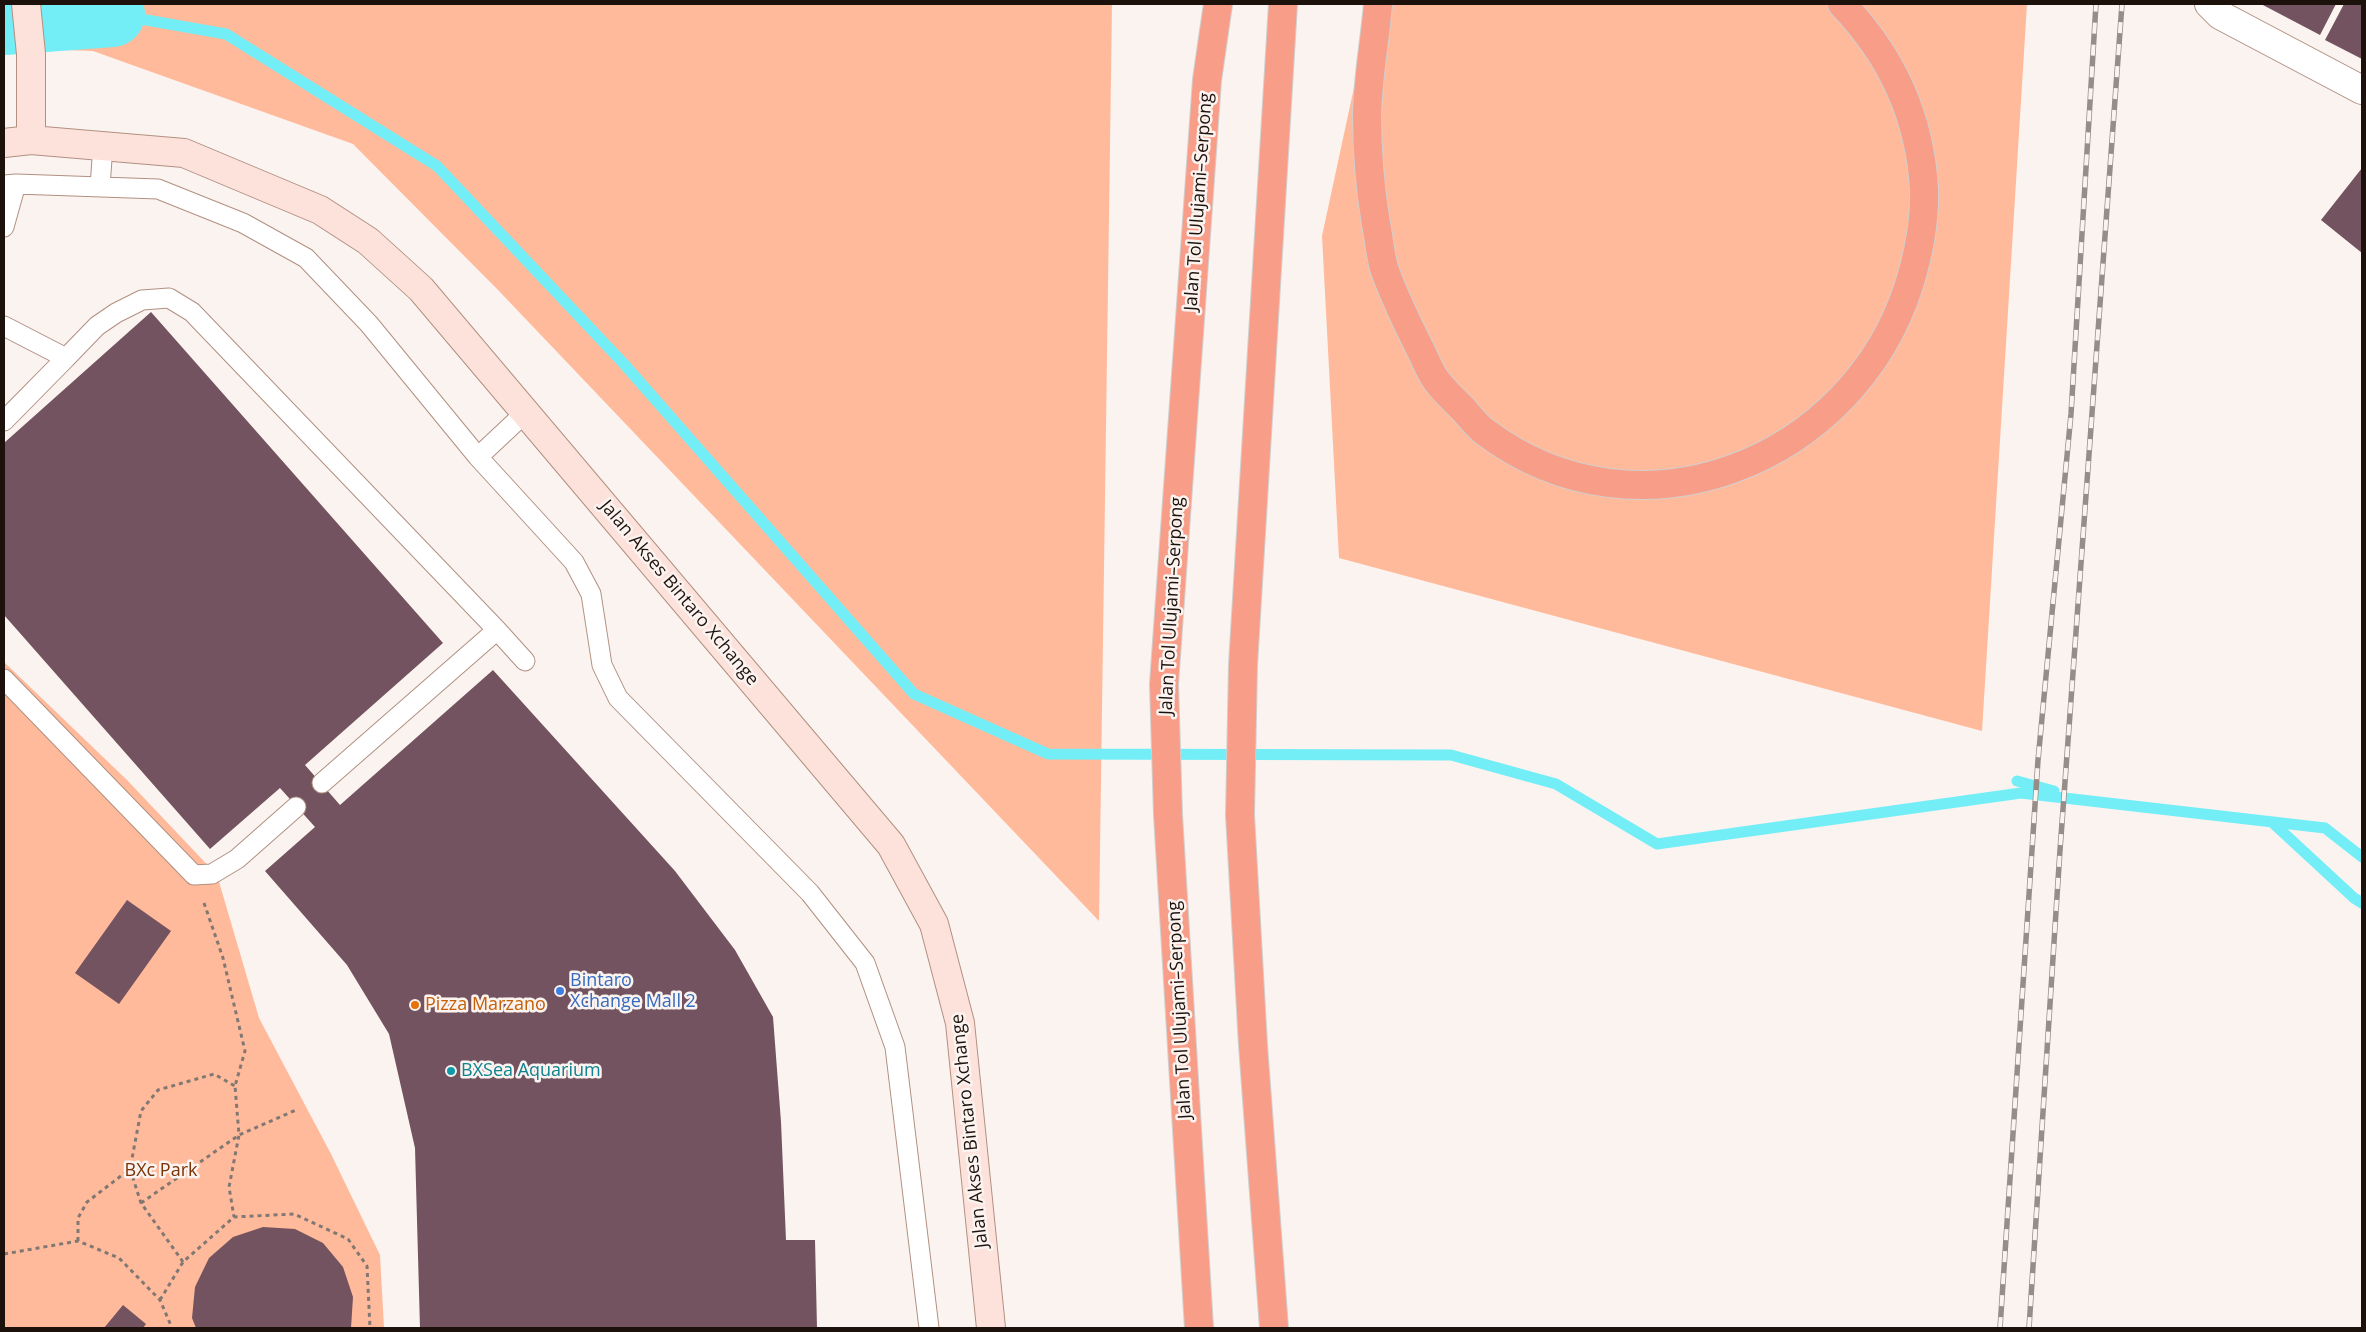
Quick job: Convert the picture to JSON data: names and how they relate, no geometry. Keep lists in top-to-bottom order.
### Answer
{
  "streets": {
    "highway": ["Jalan Tol Ulujami–Serpong"],
    "main road": ["Jalan Akses Bintaro Xchange"]
  },
  "parks": ["BXc Park"],
  "places": ["Bintaro Xchange Mall 2", "Pizza Marzano", "BXSea Aquarium"]
}
